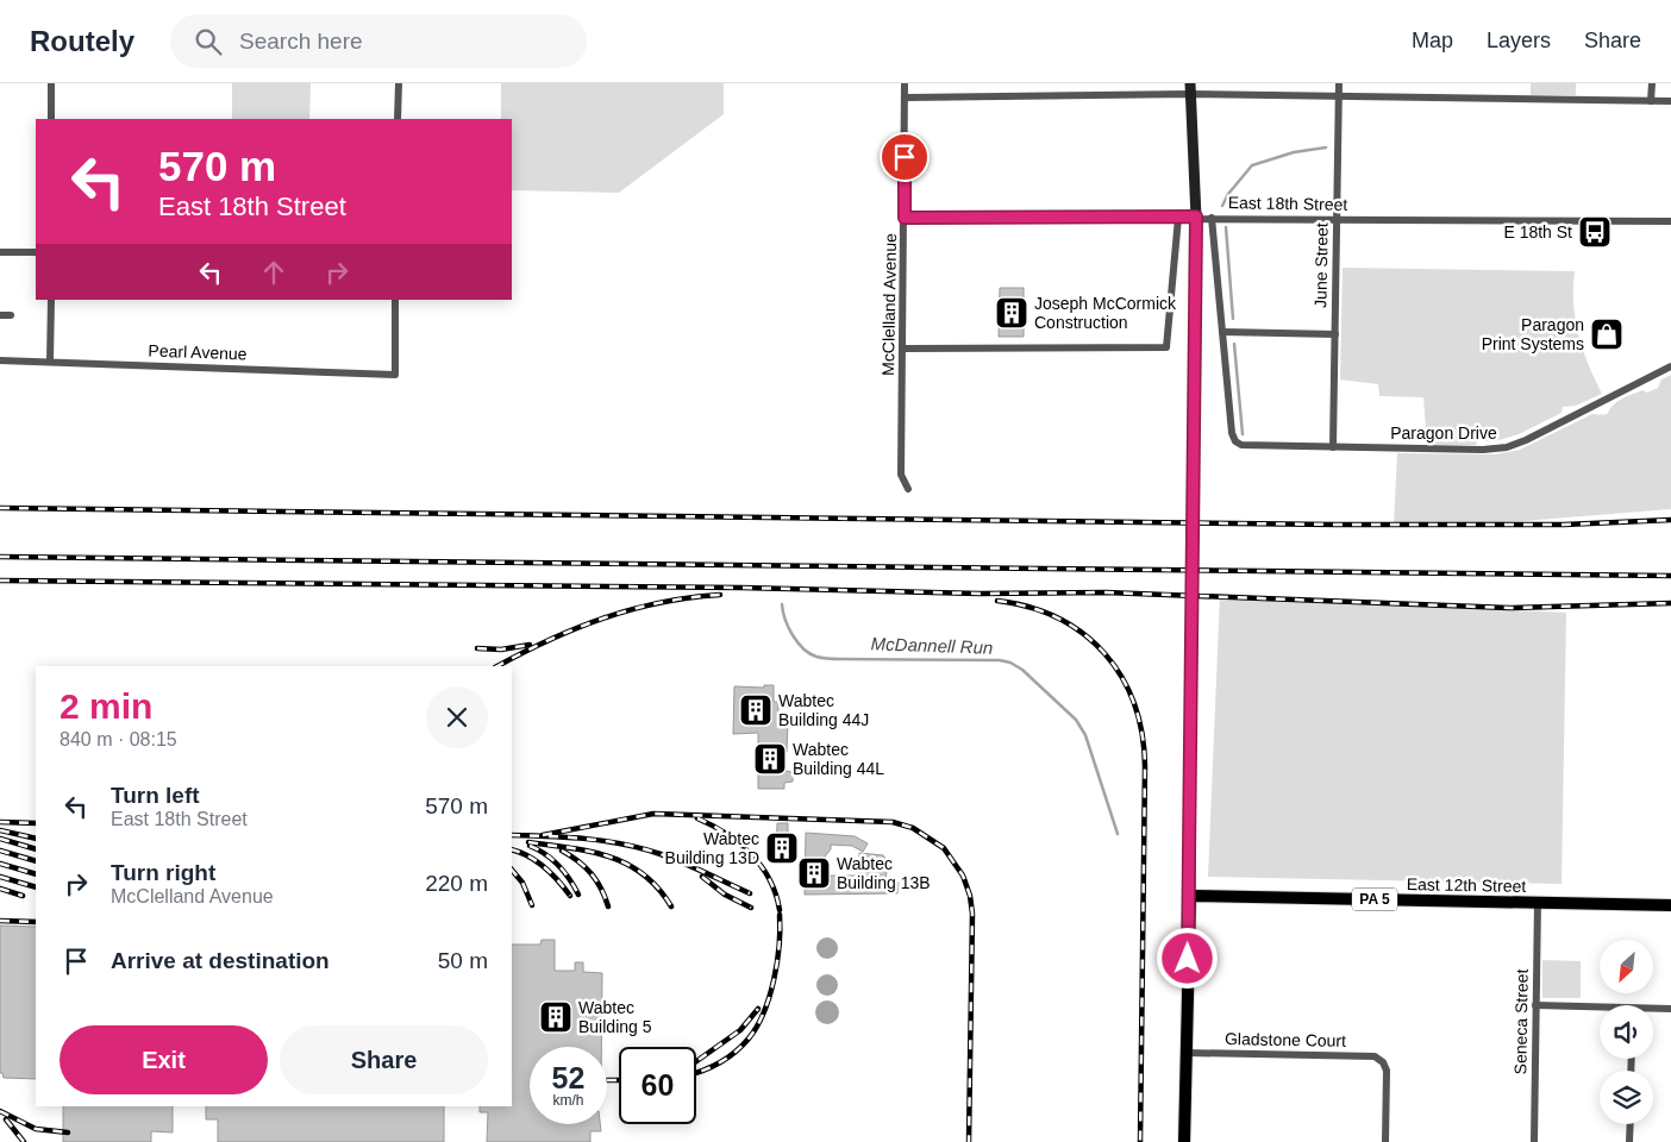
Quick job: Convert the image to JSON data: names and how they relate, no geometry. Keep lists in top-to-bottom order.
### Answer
{
  "streets": {
    "main road": ["East 12th Street", "PA 5"],
    "street": [
      "East 18th Street",
      "June Street",
      "McClelland Avenue",
      "Pearl Avenue",
      "Paragon Drive",
      "Seneca Street",
      "Gladstone Court"
    ]
  },
  "crossings": [
    ["East 18th Street", "June Street"],
    ["East 18th Street", "McClelland Avenue"],
    ["June Street", "Paragon Drive"],
    ["East 12th Street", "Seneca Street"]
  ],
  "water": ["McDannell Run"],
  "places": {
    "bus stop": ["E 18th St"],
    "building": [
      "Joseph McCormick Construction",
      "Wabtec Building 44J",
      "Wabtec Building 44L",
      "Wabtec Building 13D",
      "Wabtec Building 13B",
      "Wabtec Building 5"
    ],
    "shop": ["Paragon Print Systems"]
  },
  "north": "bottom left",
  "page": {
    "header": "Routely",
    "search": "Search here",
    "nav": ["Map", "Layers", "Share"],
    "turn": ["570 m", "East 18th Street"],
    "heading": ["2 min", "840 m · 08:15"],
    "list": [
      {
        "name": "Turn left",
        "note": "East 18th Street",
        "value": "570 m"
      },
      {
        "name": "Turn right",
        "note": "McClelland Avenue",
        "value": "220 m"
      },
      {
        "name": "Arrive at destination",
        "value": "50 m"
      }
    ],
    "buttons": ["Exit", "Share"],
    "speed": "52 km/h",
    "limit": "60"
  }
}
